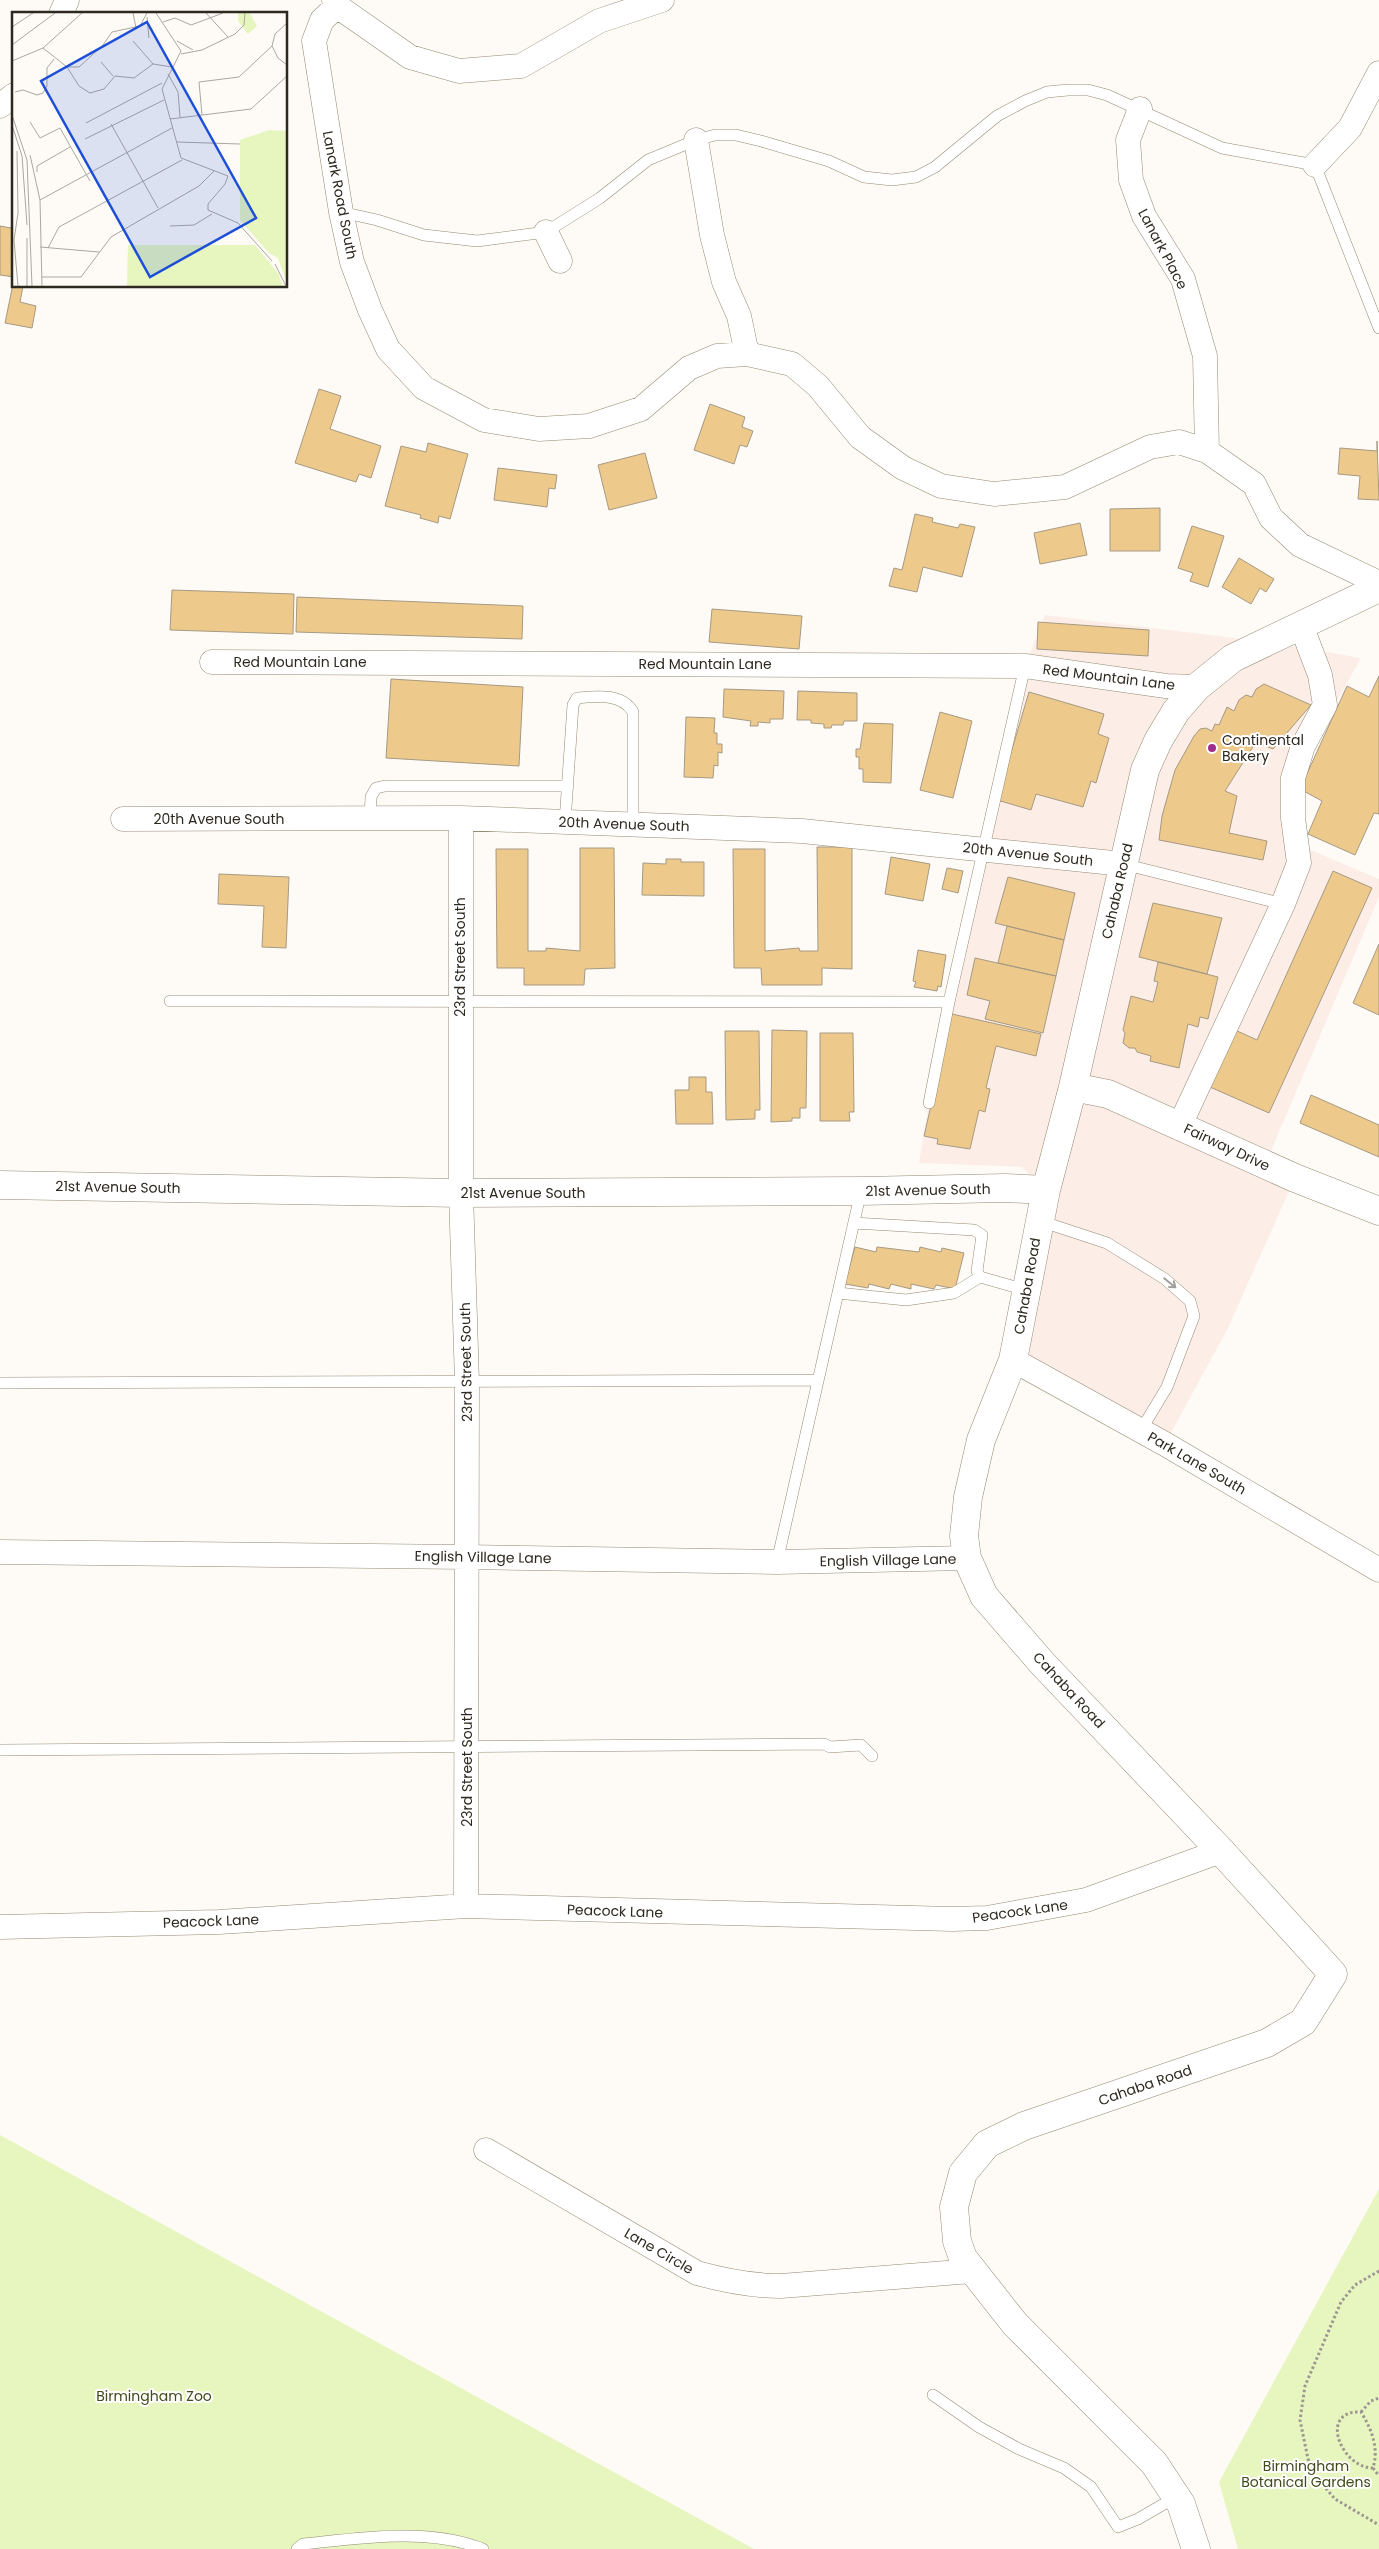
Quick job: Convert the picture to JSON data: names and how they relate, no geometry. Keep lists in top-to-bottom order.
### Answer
{
  "streets": {
    "street": [
      "Lanark Road South",
      "Lanark Place",
      "Red Mountain Lane",
      "20th Avenue South",
      "Cahaba Road",
      "23rd Street South",
      "Fairway Drive",
      "21st Avenue South",
      "Park Lane South",
      "English Village Lane",
      "Peacock Lane",
      "Lane Circle"
    ]
  },
  "crossings": [
    ["Lanark Road South", "Lanark Place"],
    ["Red Mountain Lane", "Cahaba Road"],
    ["20th Avenue South", "Cahaba Road"],
    ["20th Avenue South", "23rd Street South"],
    ["Cahaba Road", "Fairway Drive"],
    ["Cahaba Road", "21st Avenue South"],
    ["Cahaba Road", "Park Lane South"],
    ["Cahaba Road", "English Village Lane"],
    ["Cahaba Road", "Peacock Lane"],
    ["Cahaba Road", "Lane Circle"],
    ["23rd Street South", "21st Avenue South"],
    ["23rd Street South", "English Village Lane"],
    ["23rd Street South", "Peacock Lane"]
  ],
  "parks": ["Birmingham Zoo", "Birmingham Botanical Gardens"],
  "places": ["Continental Bakery"]
}
